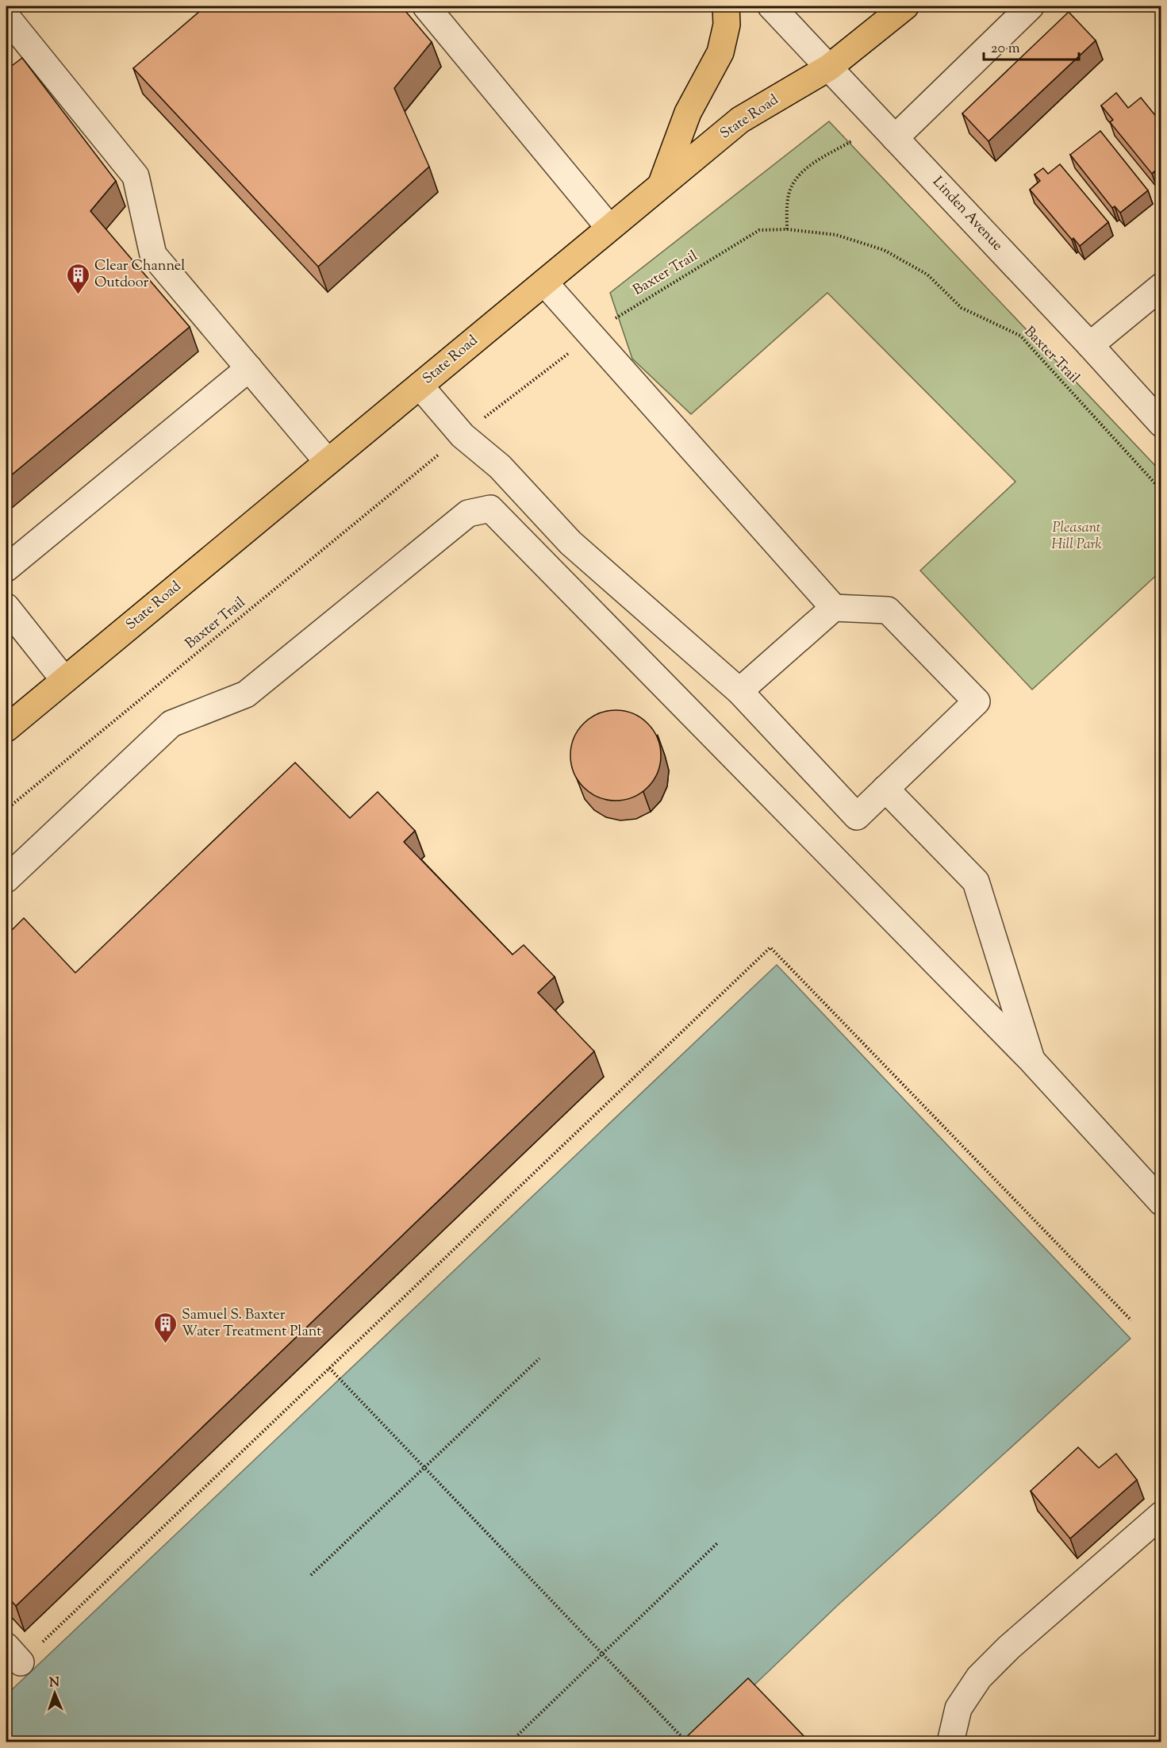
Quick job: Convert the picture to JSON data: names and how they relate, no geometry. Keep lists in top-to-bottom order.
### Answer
{
  "streets": {
    "main road": ["State Road"],
    "street": ["Linden Avenue"],
    "path": ["Baxter Trail"]
  },
  "crossings": [
    ["State Road", "Linden Avenue"]
  ],
  "parks": ["Pleasant Hill Park"],
  "places": {
    "building": ["Clear Channel Outdoor", "Samuel S. Baxter Water Treatment Plant"]
  },
  "scale_bar": "20 m",
  "north": "top"
}
